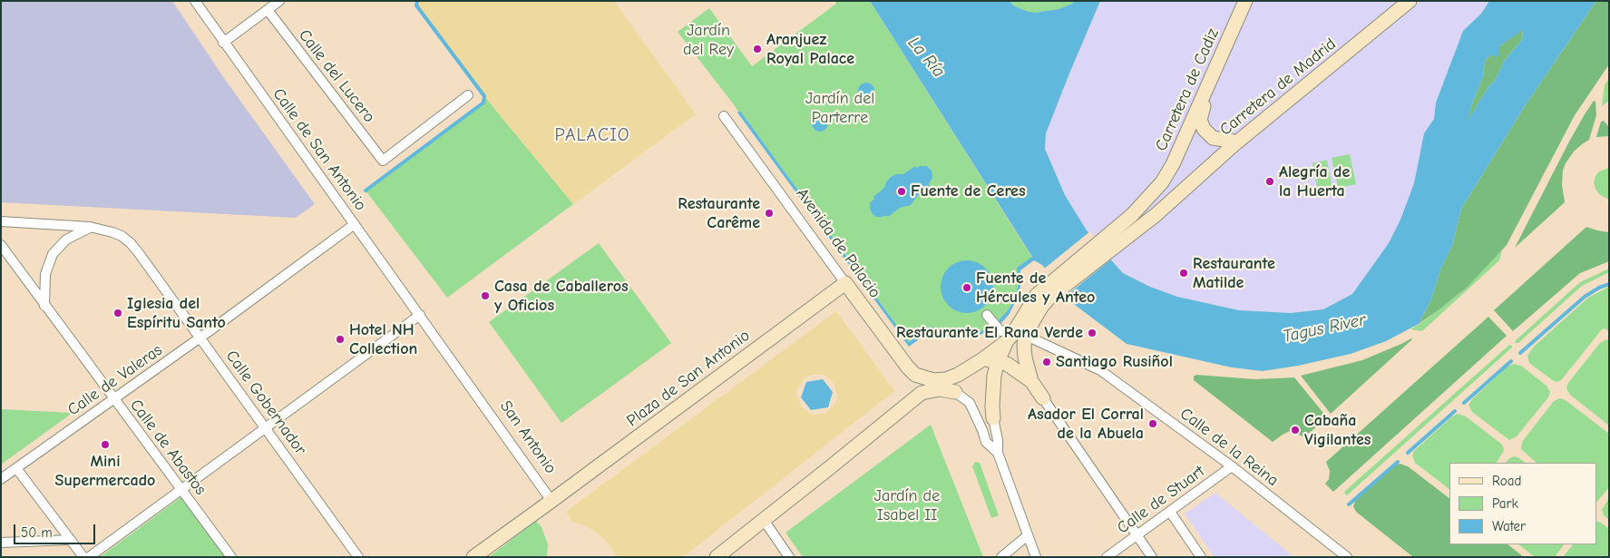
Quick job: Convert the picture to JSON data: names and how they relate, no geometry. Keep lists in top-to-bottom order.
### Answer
{
  "streets": {
    "main road": [
      "Carretera de Madrid",
      "Carretera de Cadiz",
      "Avenida de Palacio",
      "Plaza de San Antonio"
    ],
    "street": [
      "Calle del Lucero",
      "Calle de San Antonio",
      "Calle de Valeras",
      "Calle Gobernador",
      "San Antonio",
      "Calle de Abastos",
      "Calle de la Reina",
      "Calle de Stuart"
    ]
  },
  "crossings": [
    ["Carretera de Madrid", "Carretera de Cadiz"],
    ["Calle de San Antonio", "Calle de Valeras"],
    ["Calle de San Antonio", "San Antonio"],
    ["Avenida de Palacio", "Plaza de San Antonio"],
    ["Plaza de San Antonio", "San Antonio"],
    ["Calle de Valeras", "Calle Gobernador"],
    ["Calle de Valeras", "Calle de Abastos"],
    ["Calle de la Reina", "Calle de Stuart"]
  ],
  "districts": ["PALACIO"],
  "water": ["La Ría", "Tagus River"],
  "parks": ["Jardín del Rey", "Jardín del Parterre", "Jardín de Isabel II"],
  "places": [
    "Aranjuez Royal Palace",
    "Alegría de la Huerta",
    "Fuente de Ceres",
    "Restaurante Carême",
    "Restaurante Matilde",
    "Fuente de Hércules y Anteo",
    "Casa de Caballeros y Oficios",
    "Iglesia del Espíritu Santo",
    "Restaurante El Rana Verde",
    "Hotel NH Collection",
    "Santiago Rusiñol",
    "Asador El Corral de la Abuela",
    "Cabaña Vigilantes",
    "Mini Supermercado"
  ],
  "legend": ["Road", "Park", "Water"],
  "scale_bar": "50 m"
}
